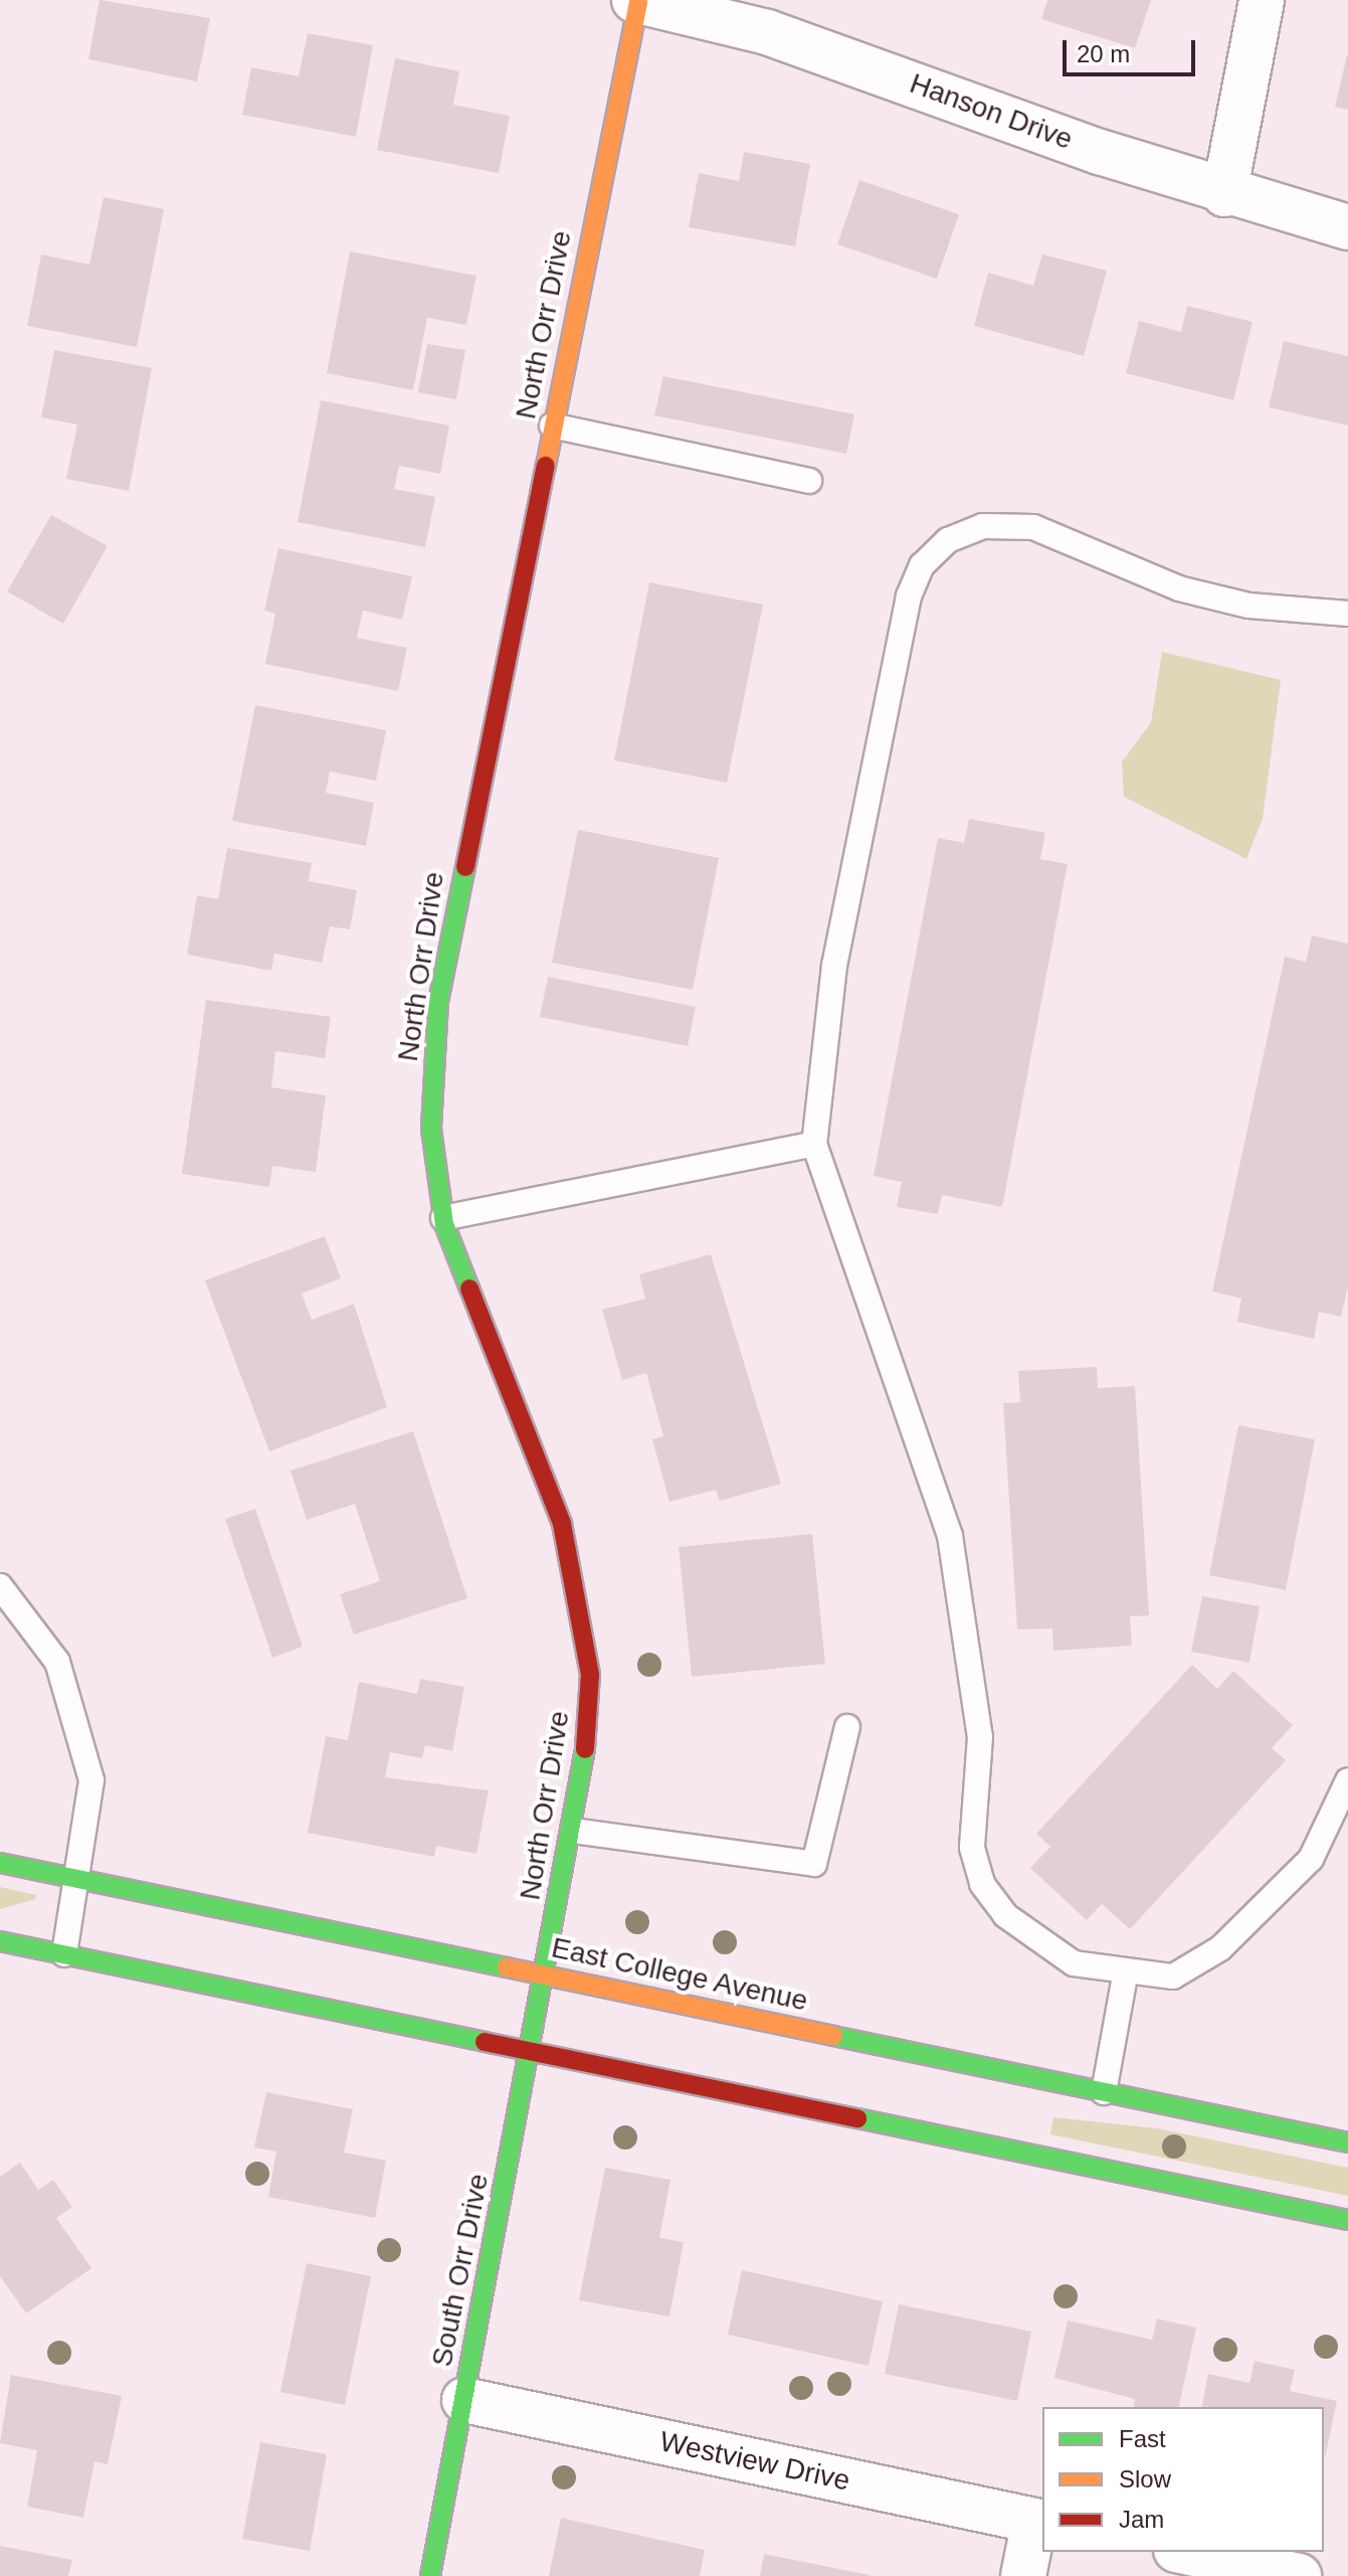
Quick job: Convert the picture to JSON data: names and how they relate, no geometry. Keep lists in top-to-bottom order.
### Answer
{
  "streets": {
    "main road": ["North Orr Drive", "East College Avenue", "South Orr Drive"],
    "street": ["Hanson Drive", "Westview Drive"]
  },
  "crossings": [
    ["Hanson Drive", "North Orr Drive"],
    ["North Orr Drive", "East College Avenue"],
    ["North Orr Drive", "South Orr Drive"],
    ["East College Avenue", "South Orr Drive"],
    ["South Orr Drive", "Westview Drive"]
  ],
  "legend": ["Fast", "Slow", "Jam"],
  "scale_bar": "20 m"
}
